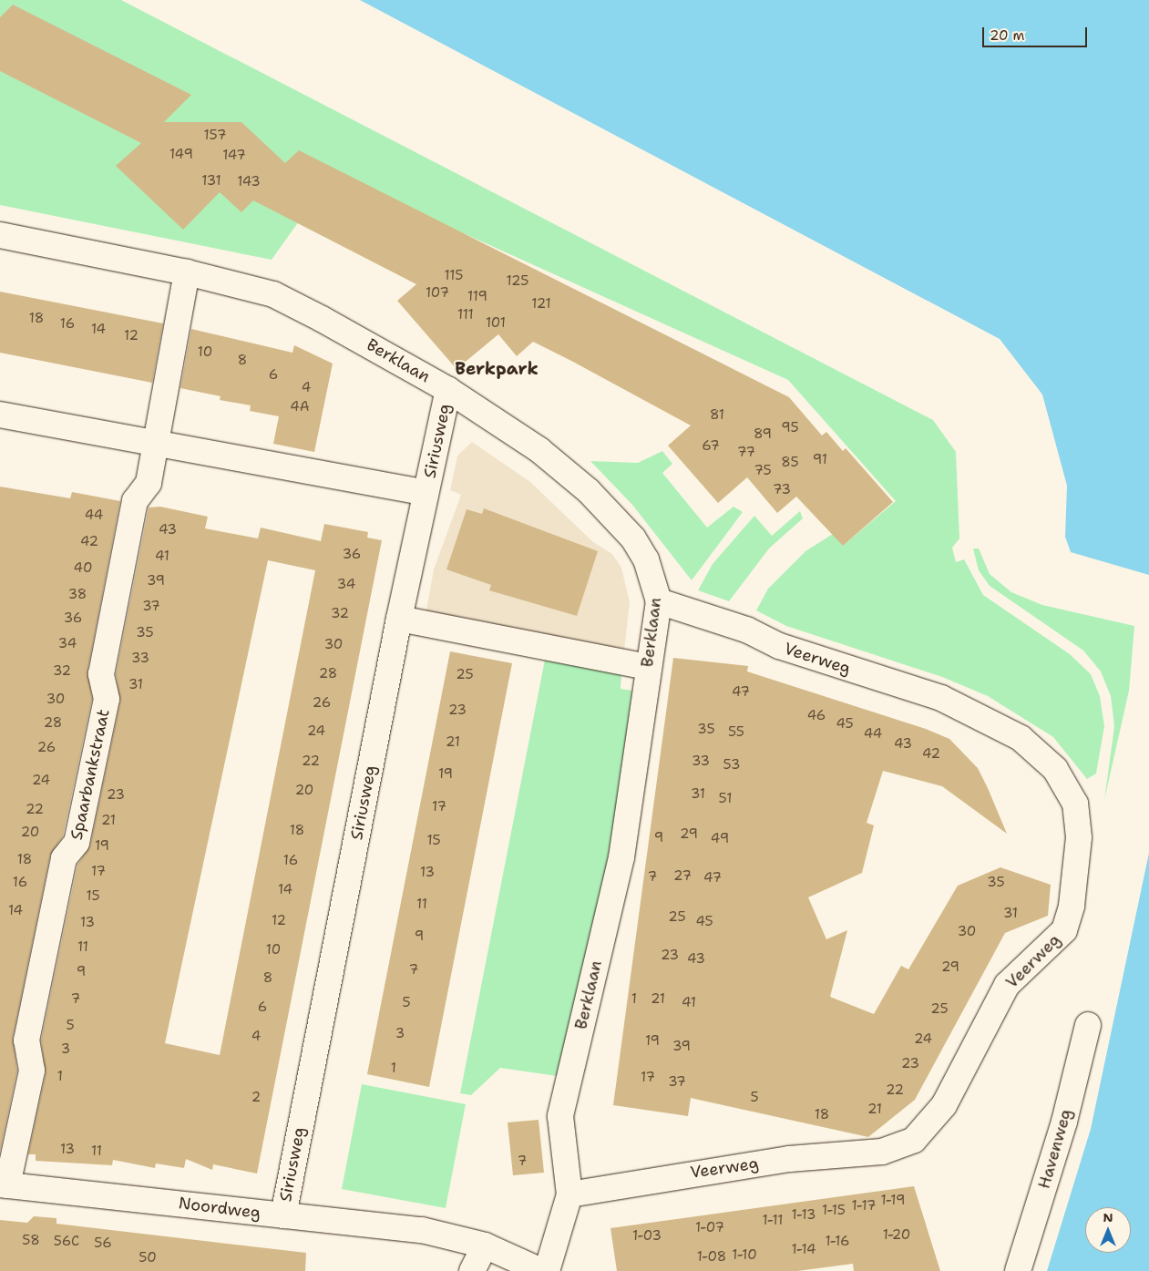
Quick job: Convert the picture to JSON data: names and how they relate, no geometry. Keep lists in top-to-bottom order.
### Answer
{
  "streets": {
    "street": [
      "Berklaan",
      "Siriusweg",
      "Veerweg",
      "Spaarbankstraat",
      "Havenweg",
      "Noordweg"
    ]
  },
  "crossings": [
    ["Berklaan", "Siriusweg"],
    ["Berklaan", "Veerweg"],
    ["Siriusweg", "Noordweg"],
    ["Spaarbankstraat", "Noordweg"]
  ],
  "districts": ["Berkpark"],
  "house_numbers": [
    "157",
    "149",
    "147",
    "131",
    "143",
    "115",
    "125",
    "107",
    "119",
    "121",
    "111",
    "18",
    "101",
    "16",
    "14",
    "12",
    "10",
    "8",
    "6",
    "4",
    "4A",
    "81",
    "95",
    "89",
    "67",
    "77",
    "91",
    "85",
    "75",
    "73",
    "44",
    "43",
    "42",
    "36",
    "41",
    "40",
    "39",
    "34",
    "38",
    "37",
    "32",
    "36",
    "35",
    "34",
    "30",
    "33",
    "32",
    "28",
    "25",
    "31",
    "47",
    "30",
    "26",
    "23",
    "46",
    "28",
    "45",
    "35",
    "24",
    "55",
    "44",
    "21",
    "43",
    "26",
    "42",
    "22",
    "33",
    "53",
    "19",
    "24",
    "20",
    "31",
    "23",
    "51",
    "17",
    "22",
    "21",
    "18",
    "20",
    "29",
    "9",
    "49",
    "15",
    "19",
    "18",
    "16",
    "17",
    "13",
    "27",
    "7",
    "47",
    "16",
    "35",
    "14",
    "15",
    "11",
    "14",
    "31",
    "25",
    "12",
    "45",
    "13",
    "30",
    "9",
    "11",
    "10",
    "23",
    "43",
    "29",
    "7",
    "9",
    "8",
    "7",
    "1",
    "21",
    "5",
    "41",
    "6",
    "25",
    "5",
    "3",
    "4",
    "24",
    "19",
    "39",
    "3",
    "23",
    "1",
    "1",
    "17",
    "37",
    "22",
    "2",
    "5",
    "21",
    "18",
    "13",
    "11",
    "7",
    "1-19",
    "1-17",
    "1-15",
    "1-13",
    "1-11",
    "1-07",
    "1-20",
    "1-03",
    "58",
    "56C",
    "1-16",
    "56",
    "1-14",
    "1-10",
    "1-08",
    "50"
  ],
  "scale_bar": "20 m",
  "north": "top"
}
